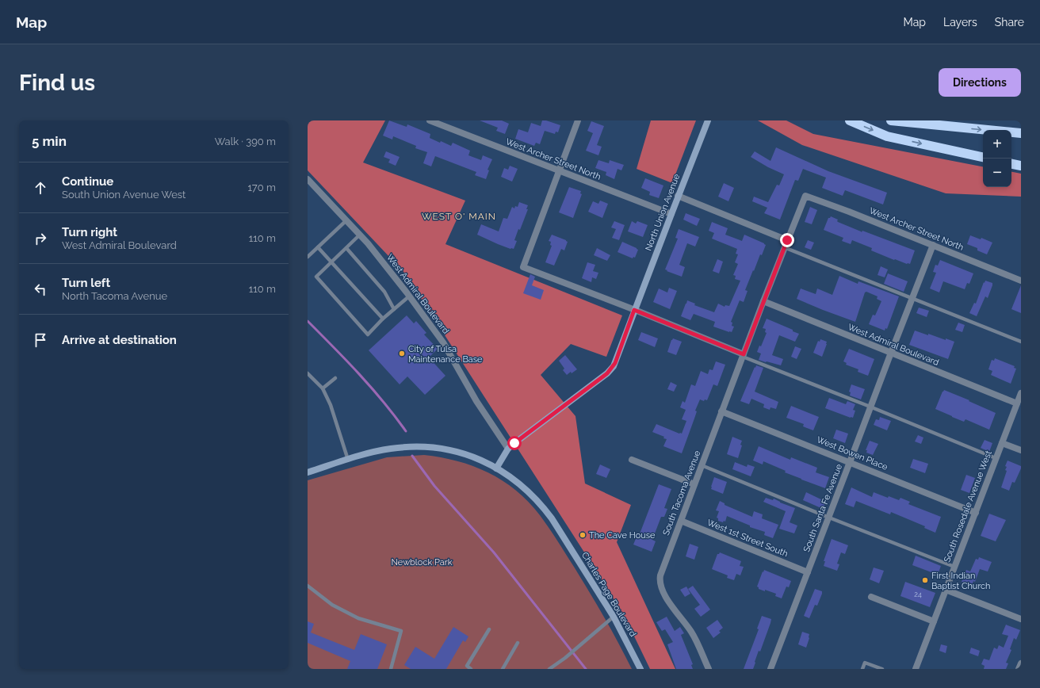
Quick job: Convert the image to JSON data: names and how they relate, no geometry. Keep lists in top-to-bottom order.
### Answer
{
  "streets": {
    "main road": ["North Union Avenue", "Charles Page Boulevard"],
    "street": [
      "West Archer Street North",
      "West Admiral Boulevard",
      "West Bowen Place",
      "South Tacoma Avenue",
      "South Rosedale Avenue West",
      "South Santa Fe Avenue",
      "West 1st Street South"
    ]
  },
  "crossings": [
    ["West Archer Street North", "North Union Avenue"],
    ["West Archer Street North", "South Tacoma Avenue"],
    ["West Archer Street North", "South Santa Fe Avenue"],
    ["North Union Avenue", "West Admiral Boulevard"],
    ["North Union Avenue", "Charles Page Boulevard"],
    ["West Admiral Boulevard", "South Tacoma Avenue"],
    ["West Admiral Boulevard", "South Rosedale Avenue West"],
    ["West Admiral Boulevard", "South Santa Fe Avenue"],
    ["West Bowen Place", "South Tacoma Avenue"],
    ["West Bowen Place", "South Rosedale Avenue West"],
    ["West Bowen Place", "South Santa Fe Avenue"],
    ["South Tacoma Avenue", "West 1st Street South"],
    ["South Santa Fe Avenue", "West 1st Street South"]
  ],
  "districts": ["WEST O' MAIN"],
  "parks": ["Newblock Park"],
  "places": ["City of Tulsa Maintenance Base", "The Cave House", "First Indian Baptist Church"],
  "house_numbers": ["24"],
  "page": {
    "header": "Map",
    "nav": ["Map", "Layers", "Share"],
    "buttons": "Directions",
    "title": "Find us",
    "heading": ["5 min", "Walk · 390 m"],
    "map_buttons": ["+", "−"],
    "list": [
      ["Continue", "South Union Avenue West", "170 m"],
      ["Turn right", "West Admiral Boulevard", "110 m"],
      ["Turn left", "North Tacoma Avenue", "110 m"],
      "Arrive at destination"
    ]
  }
}
